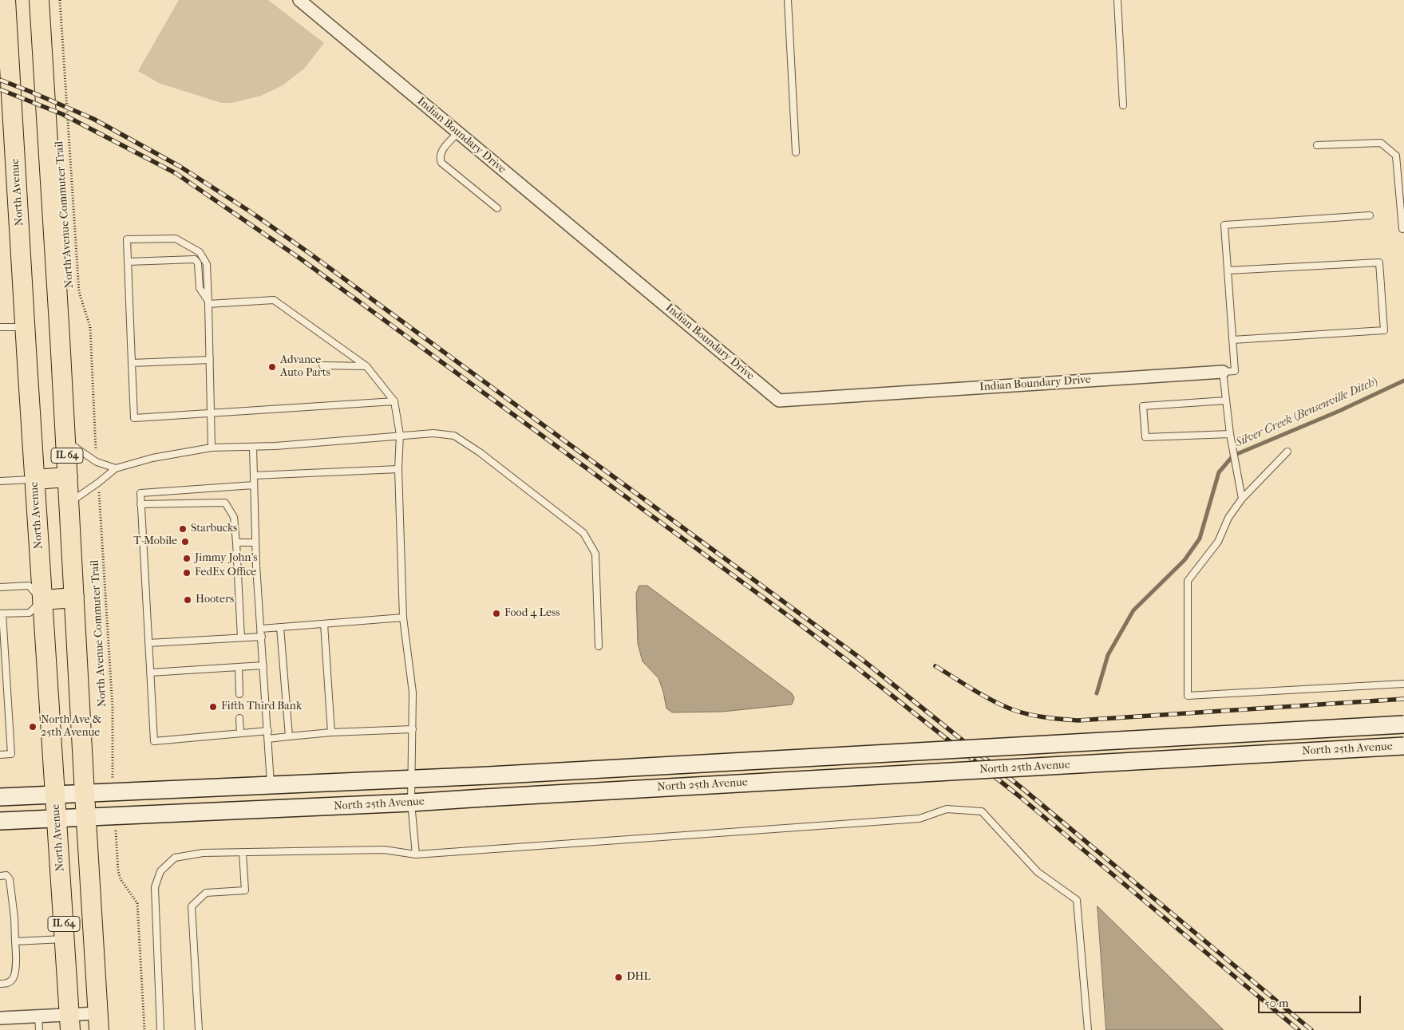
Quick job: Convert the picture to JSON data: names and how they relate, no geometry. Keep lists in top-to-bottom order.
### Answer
{
  "streets": {
    "main road": ["North Avenue", "IL 64", "North 25th Avenue"],
    "street": ["Indian Boundary Drive"],
    "path": ["North Avenue Commuter Trail"]
  },
  "crossings": [
    ["North Avenue", "North 25th Avenue"],
    ["IL 64", "North 25th Avenue"]
  ],
  "water": ["Silver Creek (Bensenville Ditch)"],
  "places": [
    "Advance Auto Parts",
    "Starbucks",
    "T-Mobile",
    "Jimmy John's",
    "FedEx Office",
    "Hooters",
    "Food 4 Less",
    "Fifth Third Bank",
    "North Ave & 25th Avenue",
    "DHL"
  ],
  "scale_bar": "50 m"
}
